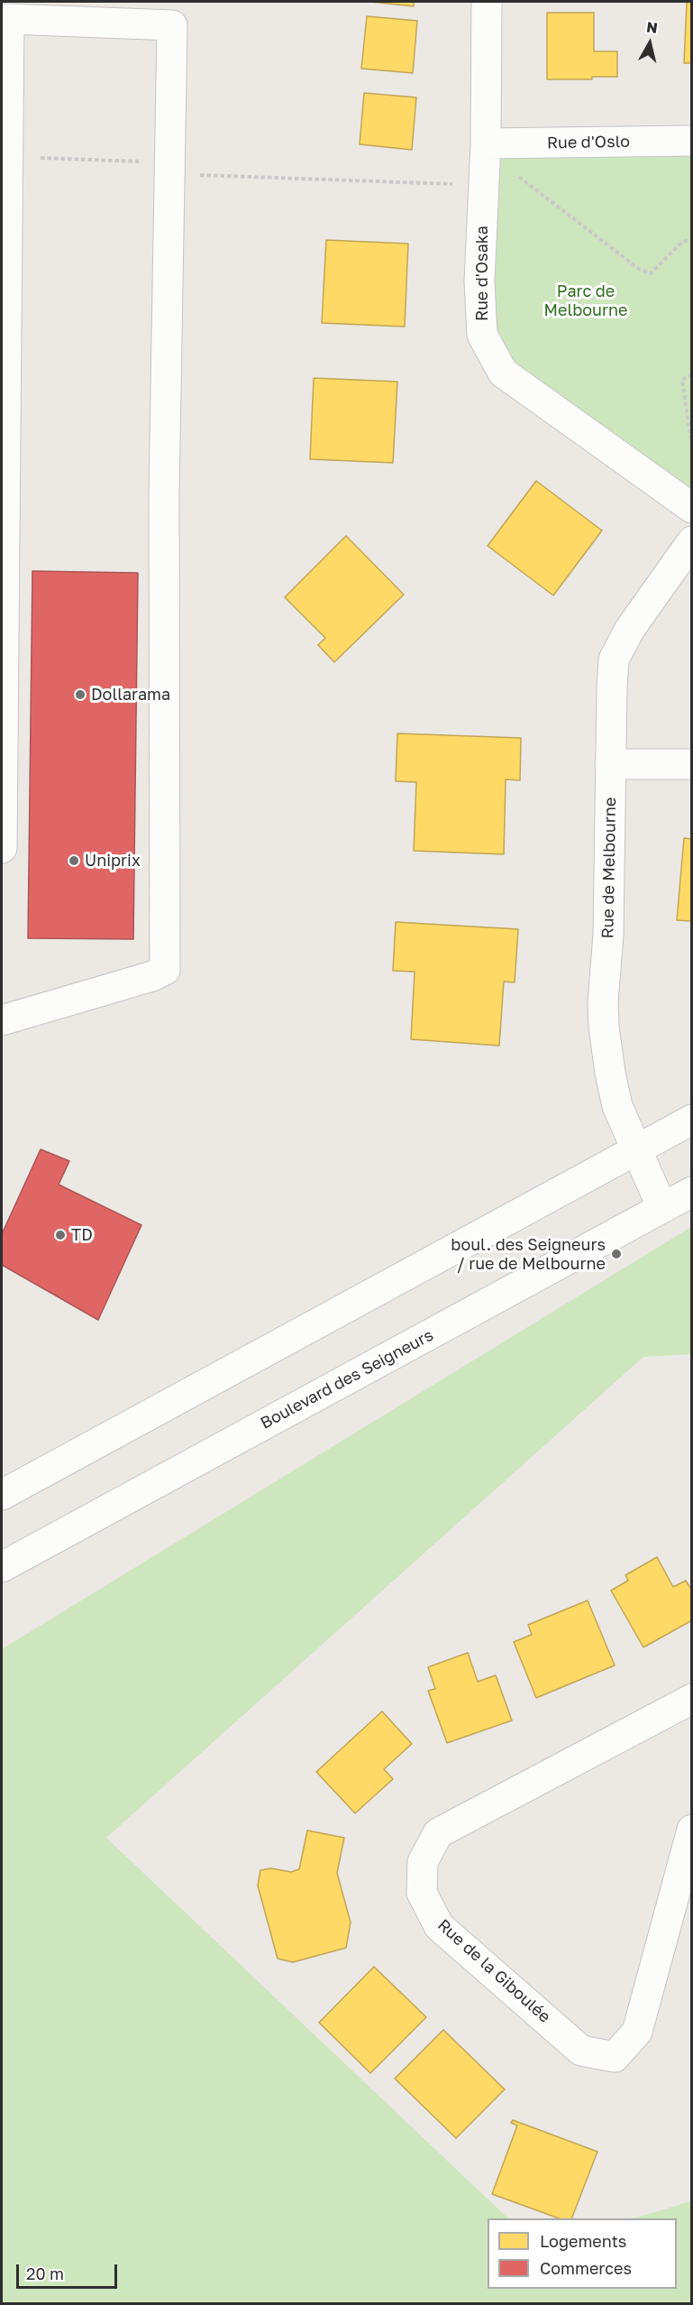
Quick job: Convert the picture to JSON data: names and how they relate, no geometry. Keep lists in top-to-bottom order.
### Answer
{
  "streets": {
    "street": [
      "Rue d'Oslo",
      "Rue d'Osaka",
      "Rue de Melbourne",
      "Boulevard des Seigneurs",
      "Rue de la Giboulée"
    ]
  },
  "crossings": [
    ["Rue d'Oslo", "Rue d'Osaka"],
    ["Rue de Melbourne", "Boulevard des Seigneurs"]
  ],
  "parks": ["Parc de Melbourne"],
  "places": [
    "Dollarama",
    "Uniprix",
    "TD",
    "boul. des Seigneurs / rue de Melbourne"
  ],
  "legend": ["Logements", "Commerces"],
  "scale_bar": "20 m",
  "north": "top"
}
